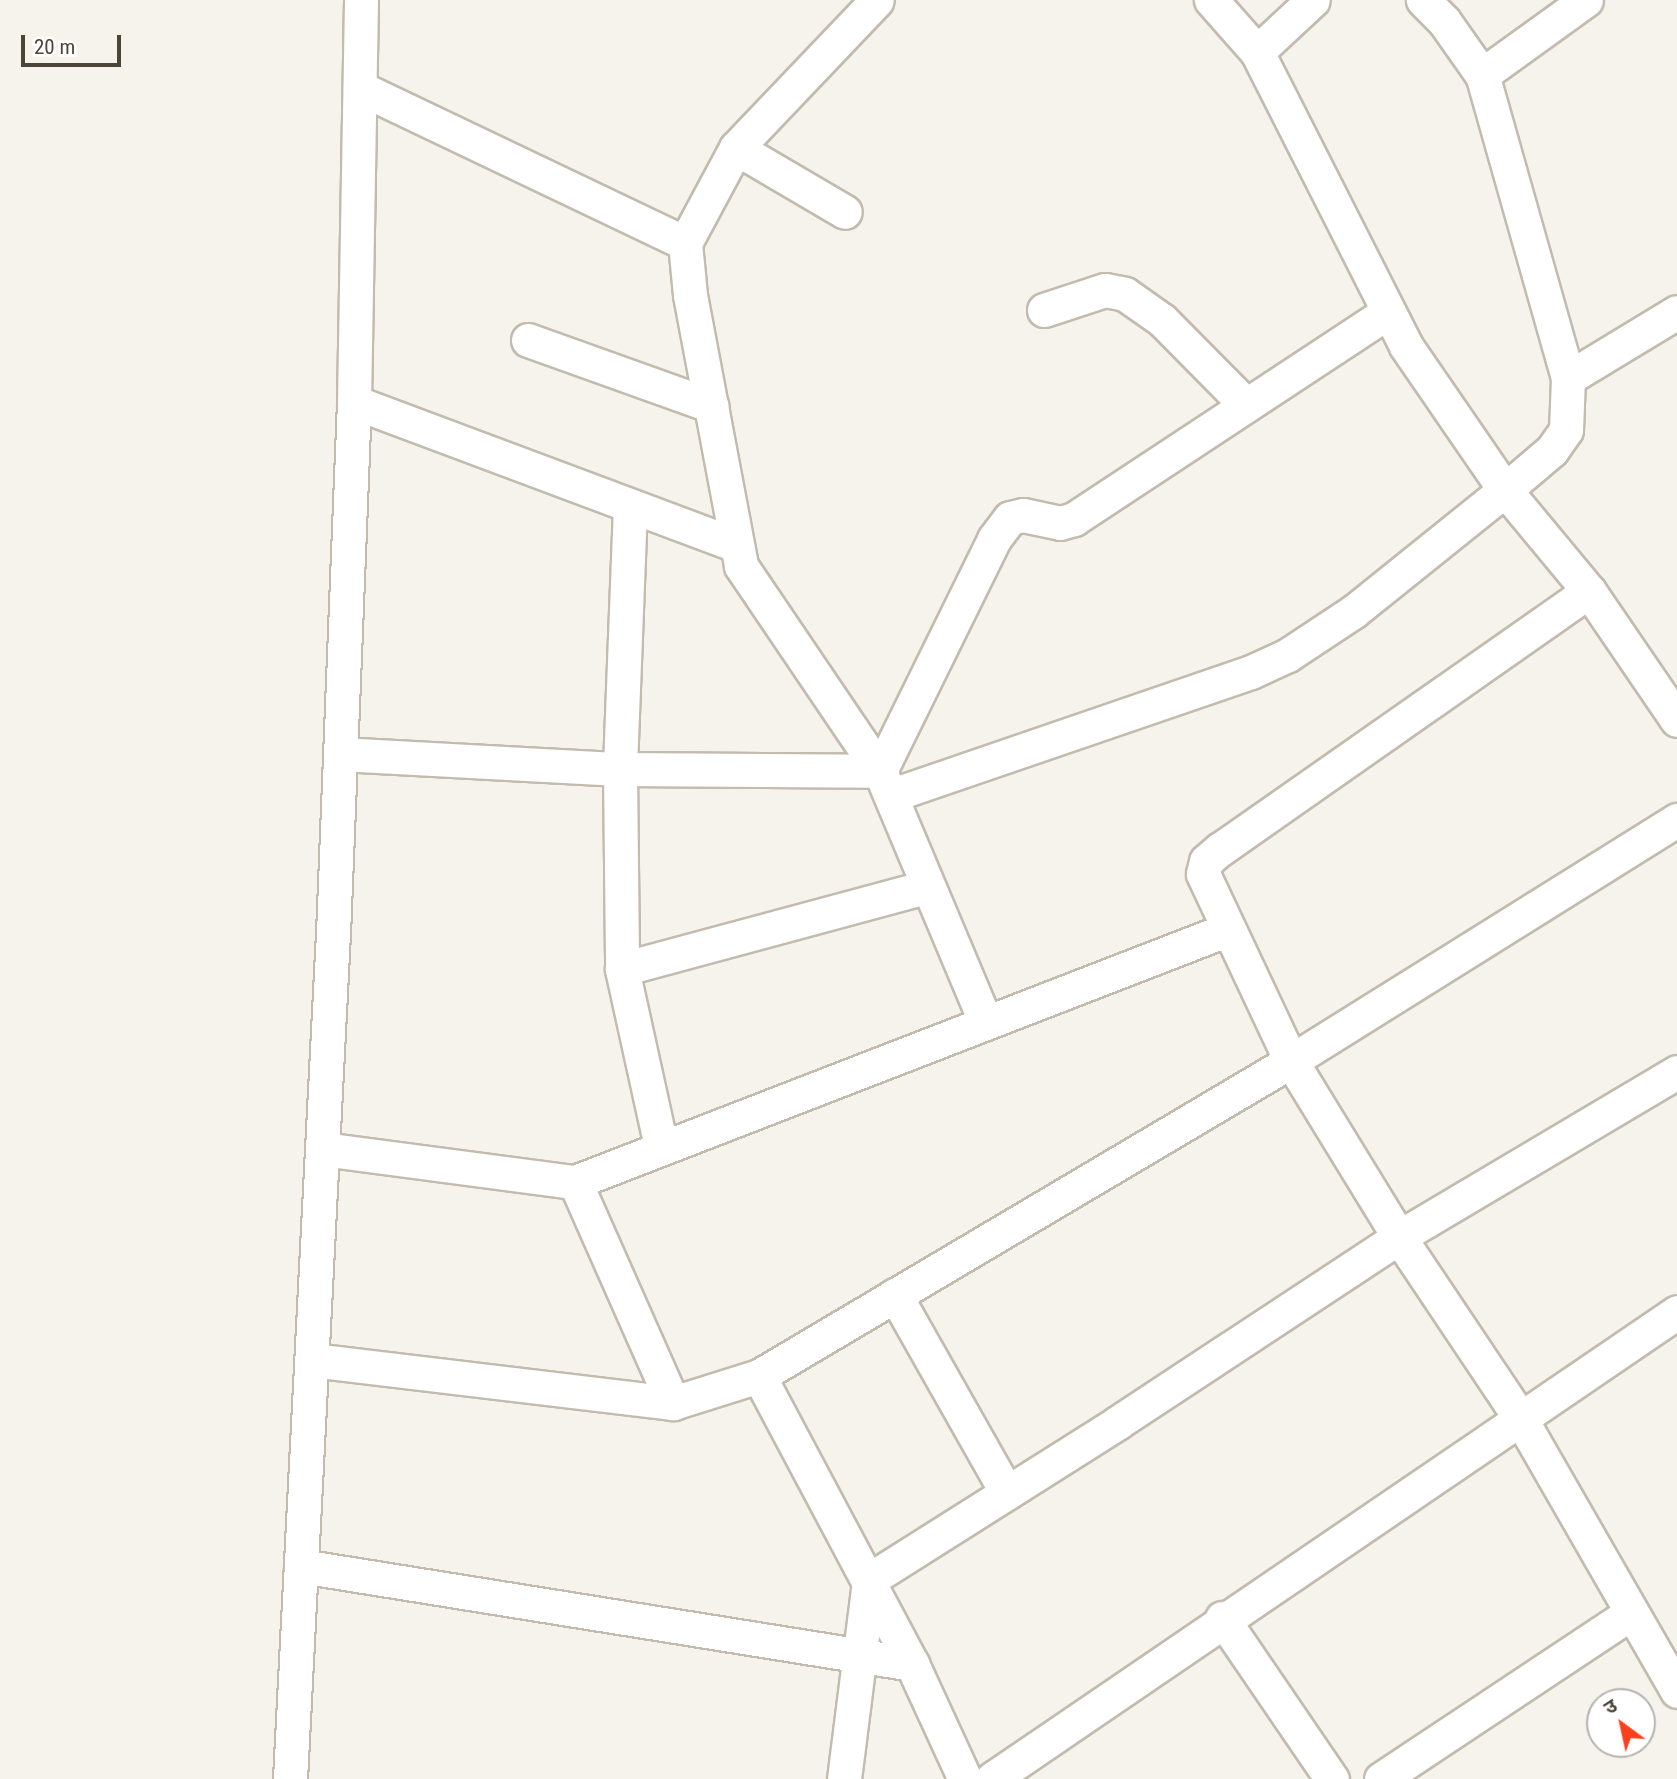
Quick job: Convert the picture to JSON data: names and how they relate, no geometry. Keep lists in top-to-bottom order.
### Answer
{
  "scale_bar": "20 m",
  "north": "top left"
}
